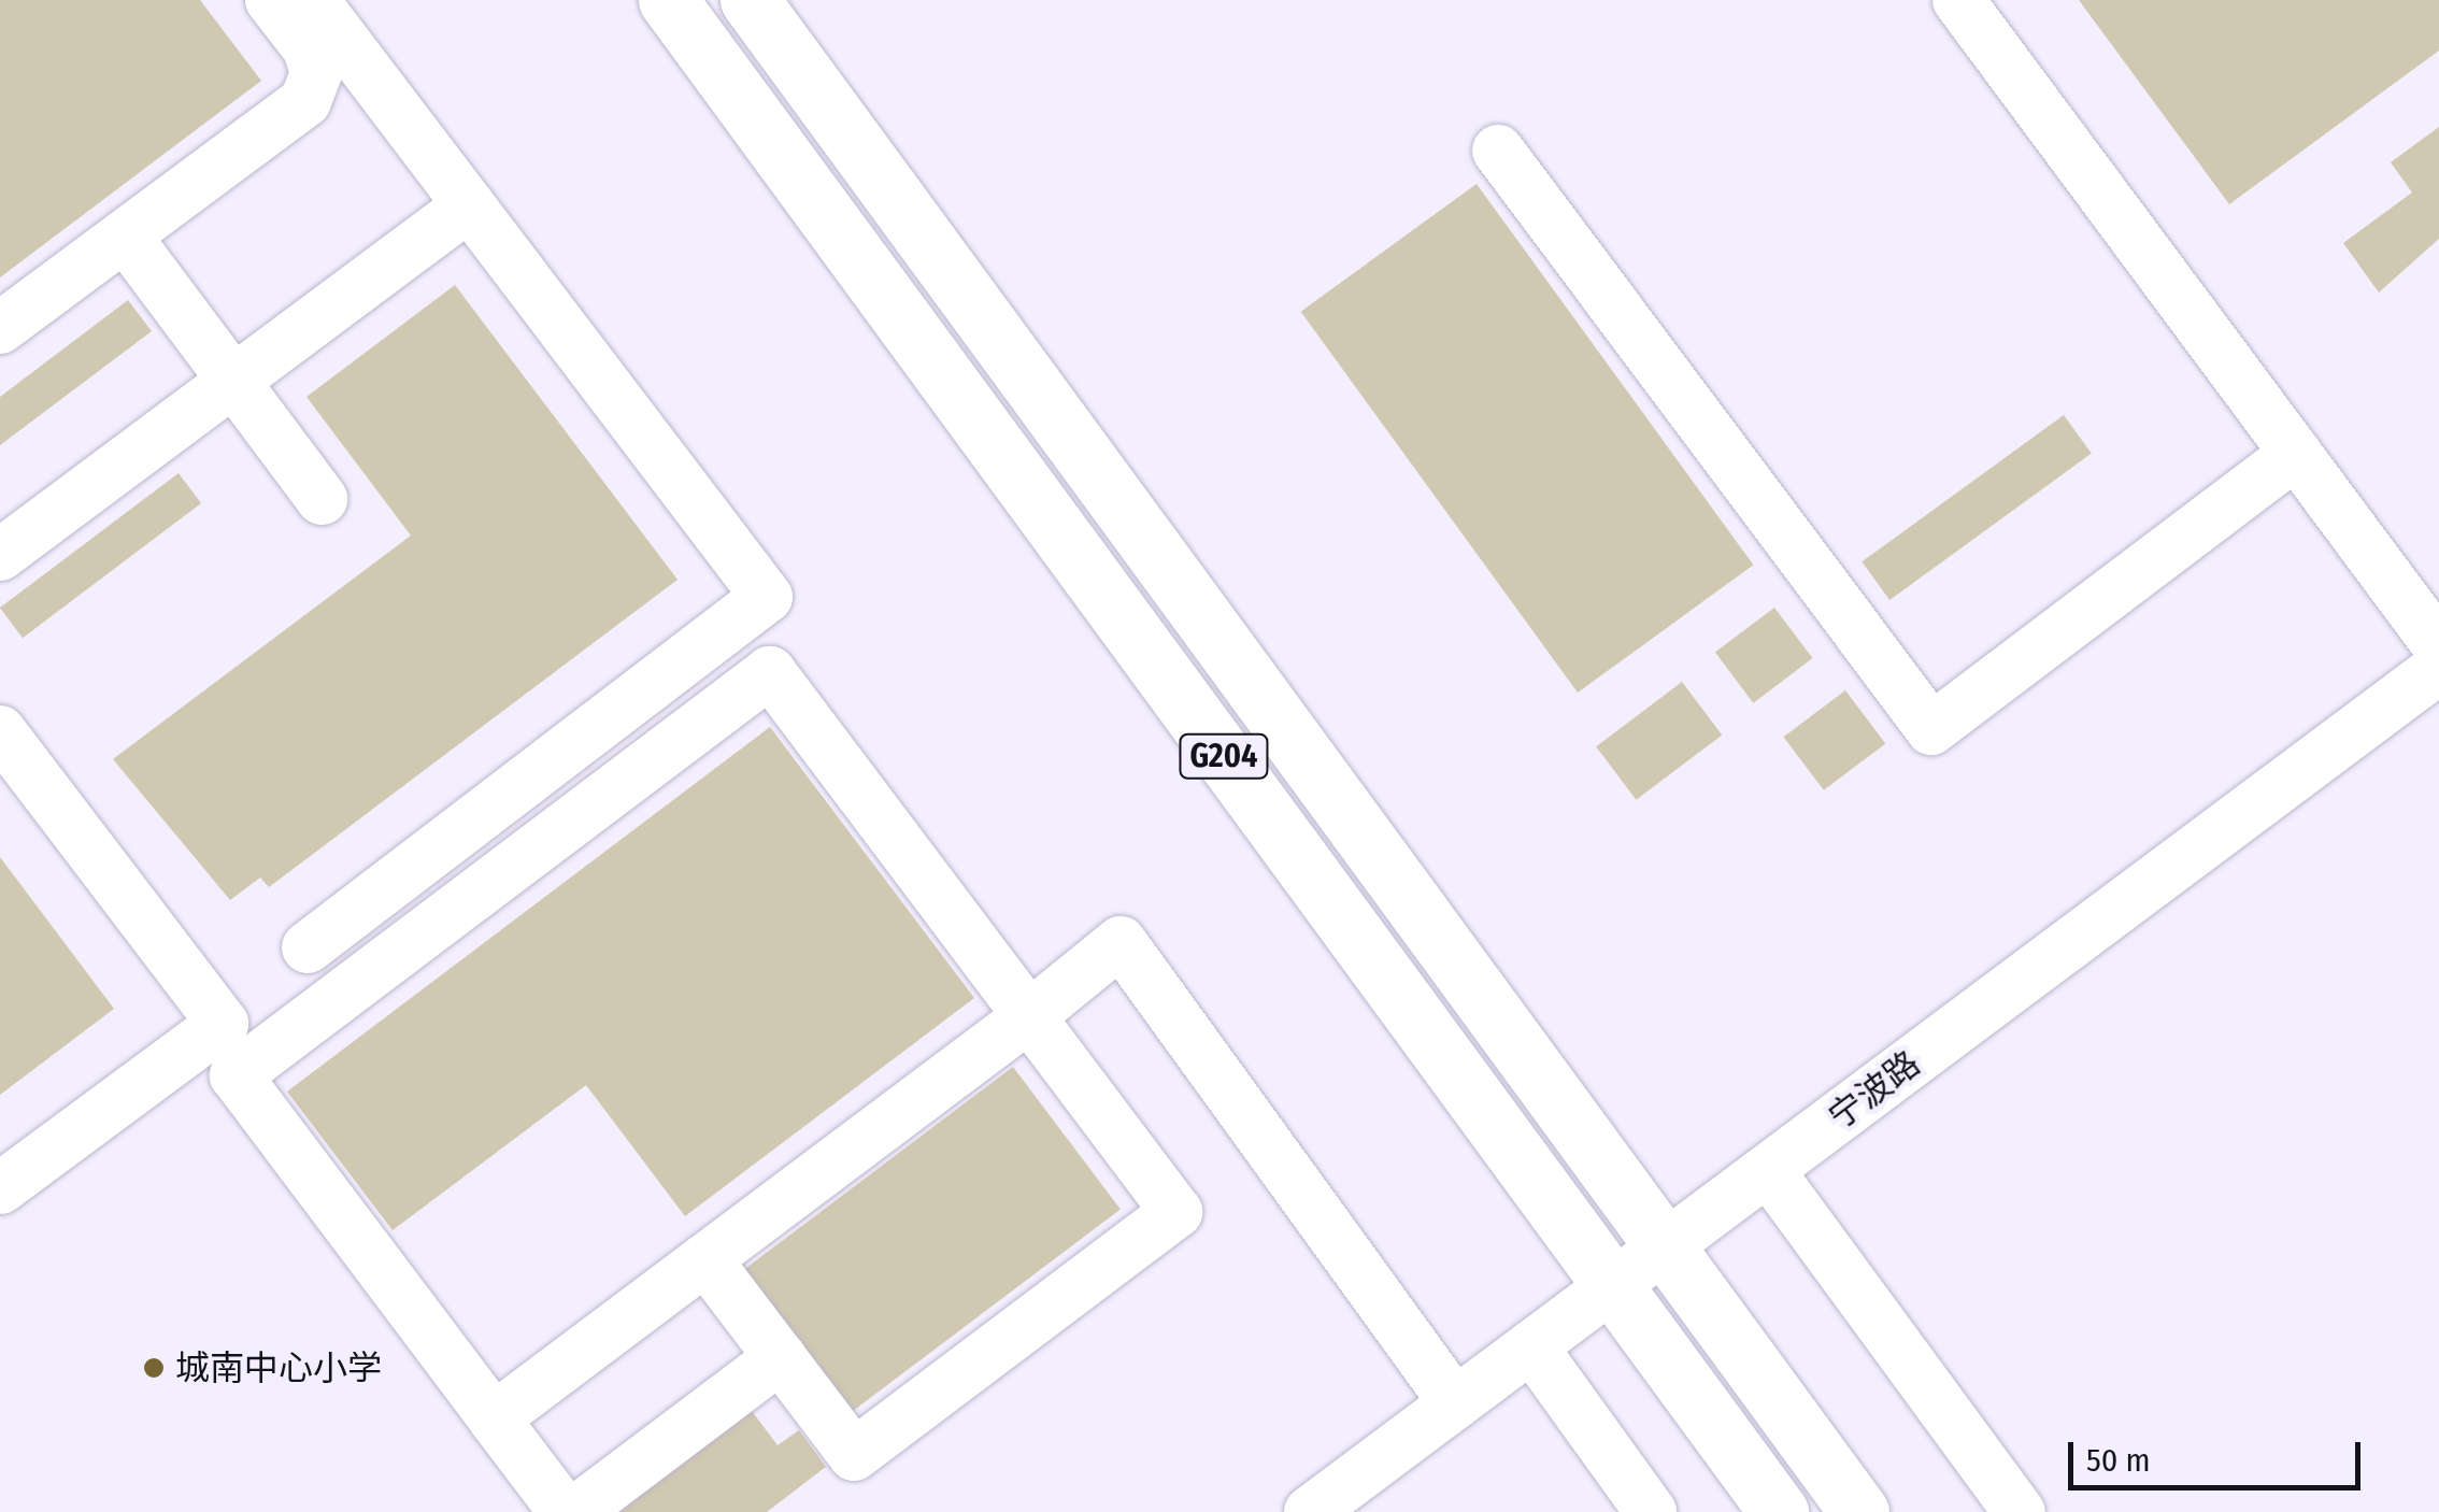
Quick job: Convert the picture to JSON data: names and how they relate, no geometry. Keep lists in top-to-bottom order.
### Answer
{
  "streets": {
    "highway": ["G204"],
    "street": ["宁波路"]
  },
  "crossings": [
    ["G204", "宁波路"]
  ],
  "places": ["城南中心小学"],
  "scale_bar": "50 m"
}
